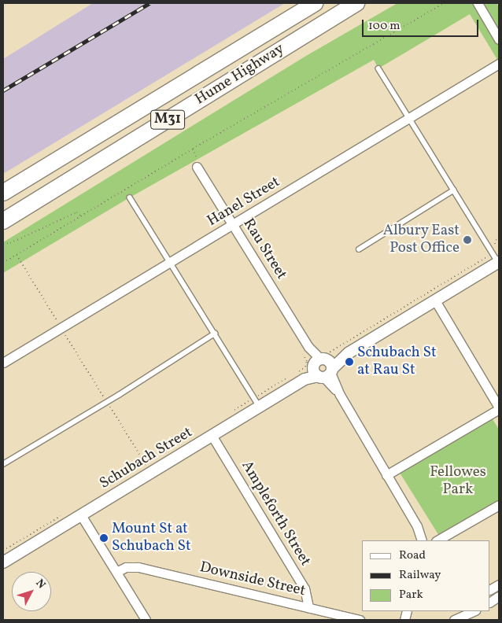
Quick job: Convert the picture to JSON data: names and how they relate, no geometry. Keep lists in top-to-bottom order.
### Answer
{
  "streets": {
    "highway": ["Hume Highway", "M31"],
    "street": [
      "Hanel Street",
      "Rau Street",
      "Schubach Street",
      "Ampleforth Street",
      "Downside Street"
    ]
  },
  "crossings": [
    ["Hanel Street", "Rau Street"],
    ["Rau Street", "Schubach Street"],
    ["Schubach Street", "Ampleforth Street"],
    ["Ampleforth Street", "Downside Street"]
  ],
  "parks": ["Fellowes Park"],
  "places": ["Albury East Post Office", "Schubach St at Rau St", "Mount St at Schubach St"],
  "legend": ["Road", "Railway", "Park"],
  "scale_bar": "100 m",
  "north": "top right"
}
